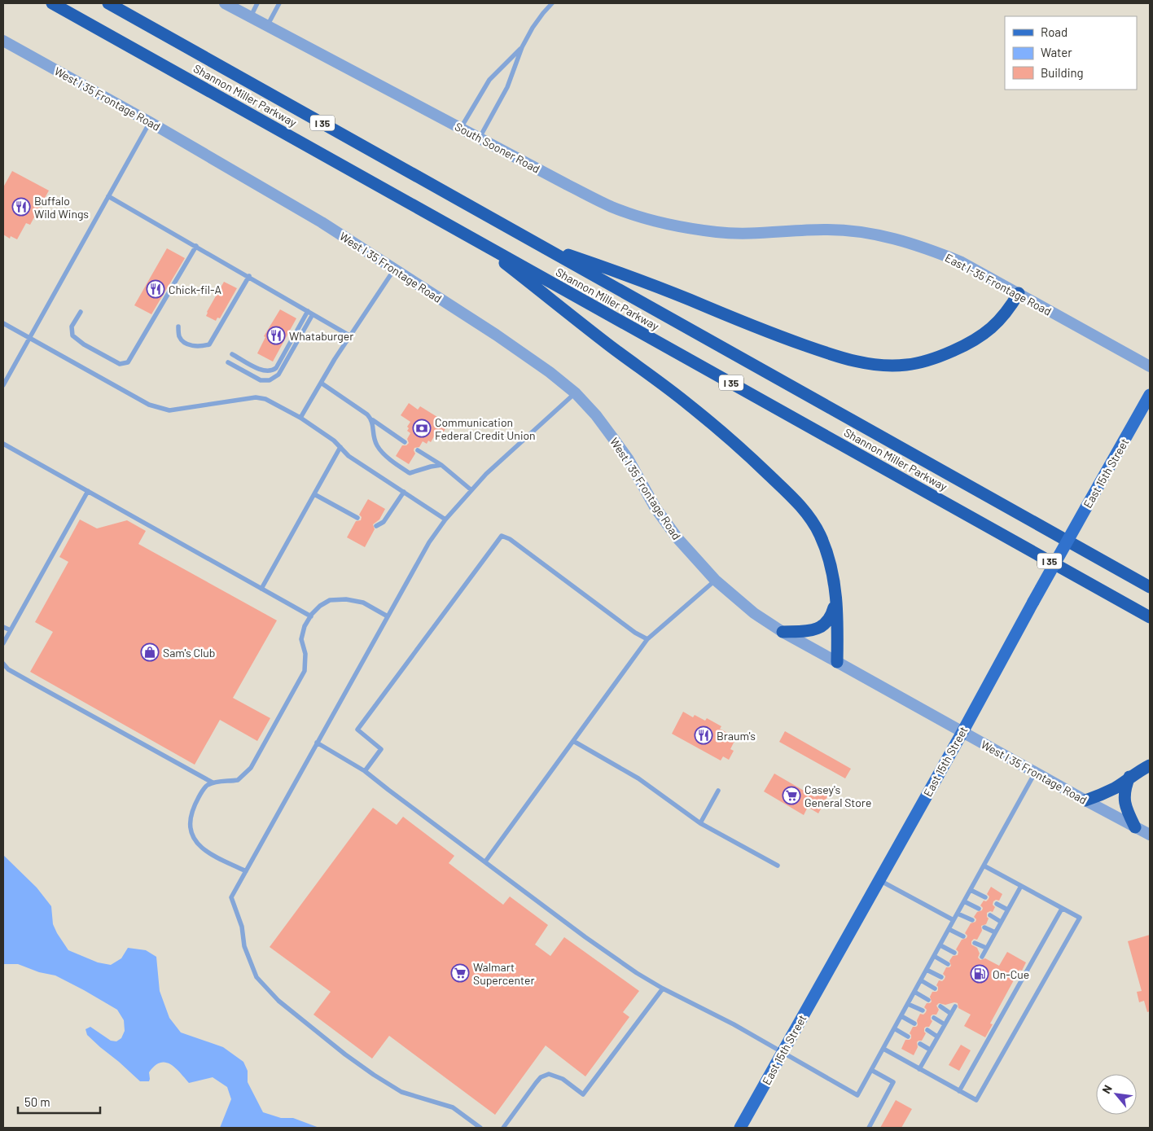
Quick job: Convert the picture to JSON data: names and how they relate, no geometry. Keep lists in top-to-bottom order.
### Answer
{
  "streets": {
    "highway": ["Shannon Miller Parkway", "I 35"],
    "main road": ["East 15th Street"],
    "street": ["West I 35 Frontage Road", "South Sooner Road", "East I-35 Frontage Road"]
  },
  "crossings": [
    ["West I 35 Frontage Road", "East 15th Street"],
    ["South Sooner Road", "East I-35 Frontage Road"]
  ],
  "places": {
    "restaurant": [
      "Buffalo Wild Wings",
      "Chick-fil-A",
      "Whataburger",
      "Braum's"
    ],
    "bank": ["Communication Federal Credit Union"],
    "shop": ["Sam's Club"],
    "supermarket": ["Casey's General Store", "Walmart Supercenter"],
    "fuel station": ["On-Cue"]
  },
  "legend": ["Road", "Water", "Building"],
  "scale_bar": "50 m",
  "north": "top left"
}
